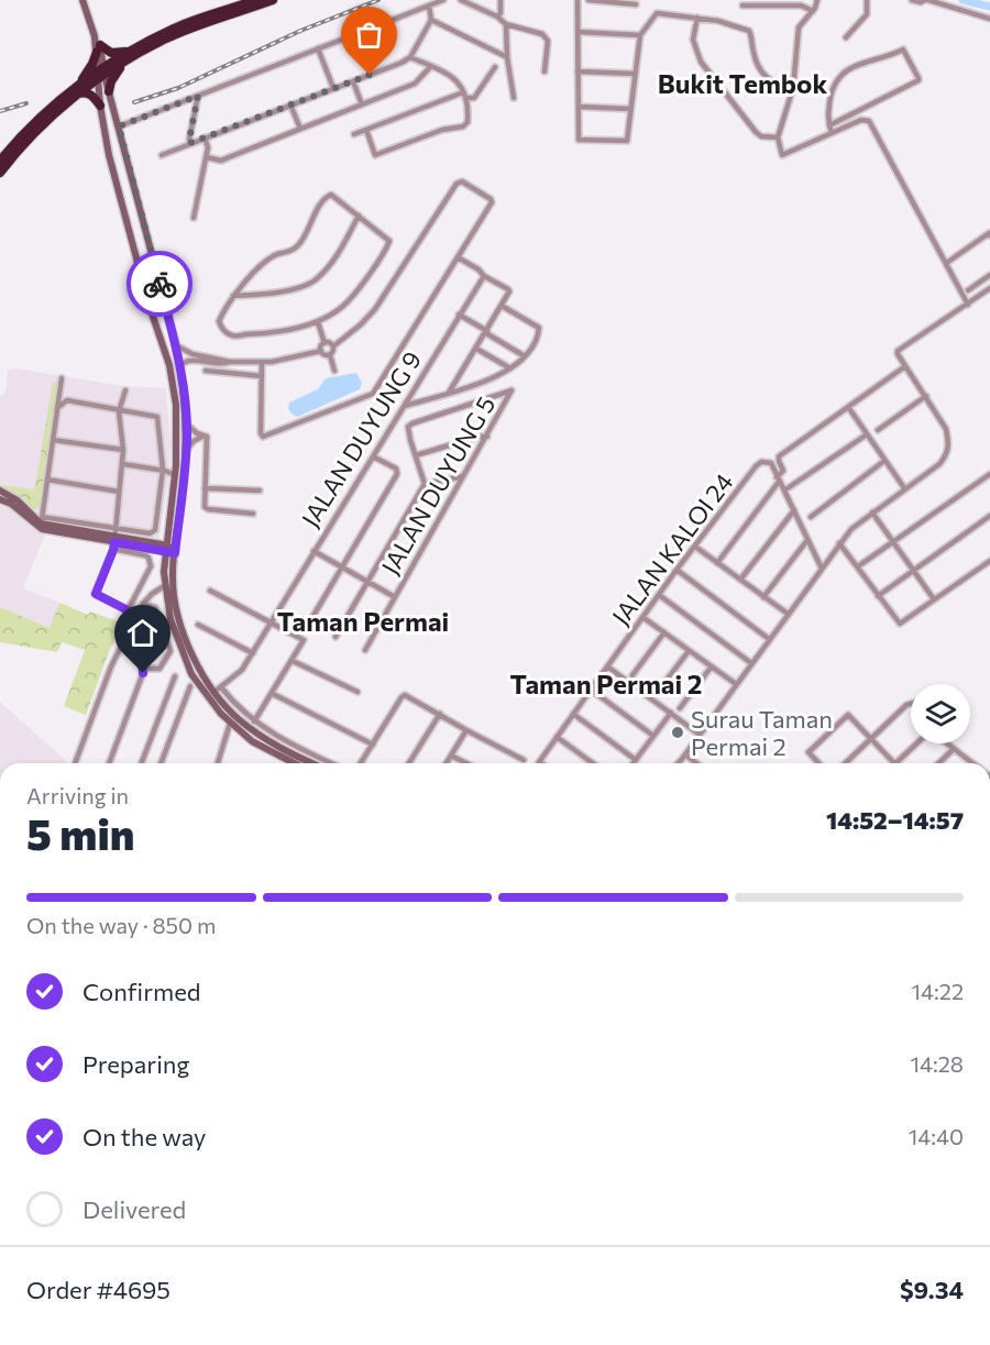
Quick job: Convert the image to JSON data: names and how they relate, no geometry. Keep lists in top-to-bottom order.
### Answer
{
  "streets": {
    "street": ["JALAN DUYUNG 9", "JALAN DUYUNG 5", "JALAN KALOI 24"]
  },
  "districts": ["Bukit Tembok", "Taman Permai", "Taman Permai 2"],
  "places": ["Surau Taman Permai 2"],
  "page": {
    "heading": ["5 min", "Arriving in", "14:52–14:57"],
    "panel": ["Order #4695", "$9.34"],
    "bar": "On the way · 850 m",
    "list": [
      ["Confirmed", "14:22"],
      ["Preparing", "14:28"],
      ["On the way", "14:40"],
      "Delivered"
    ]
  }
}
